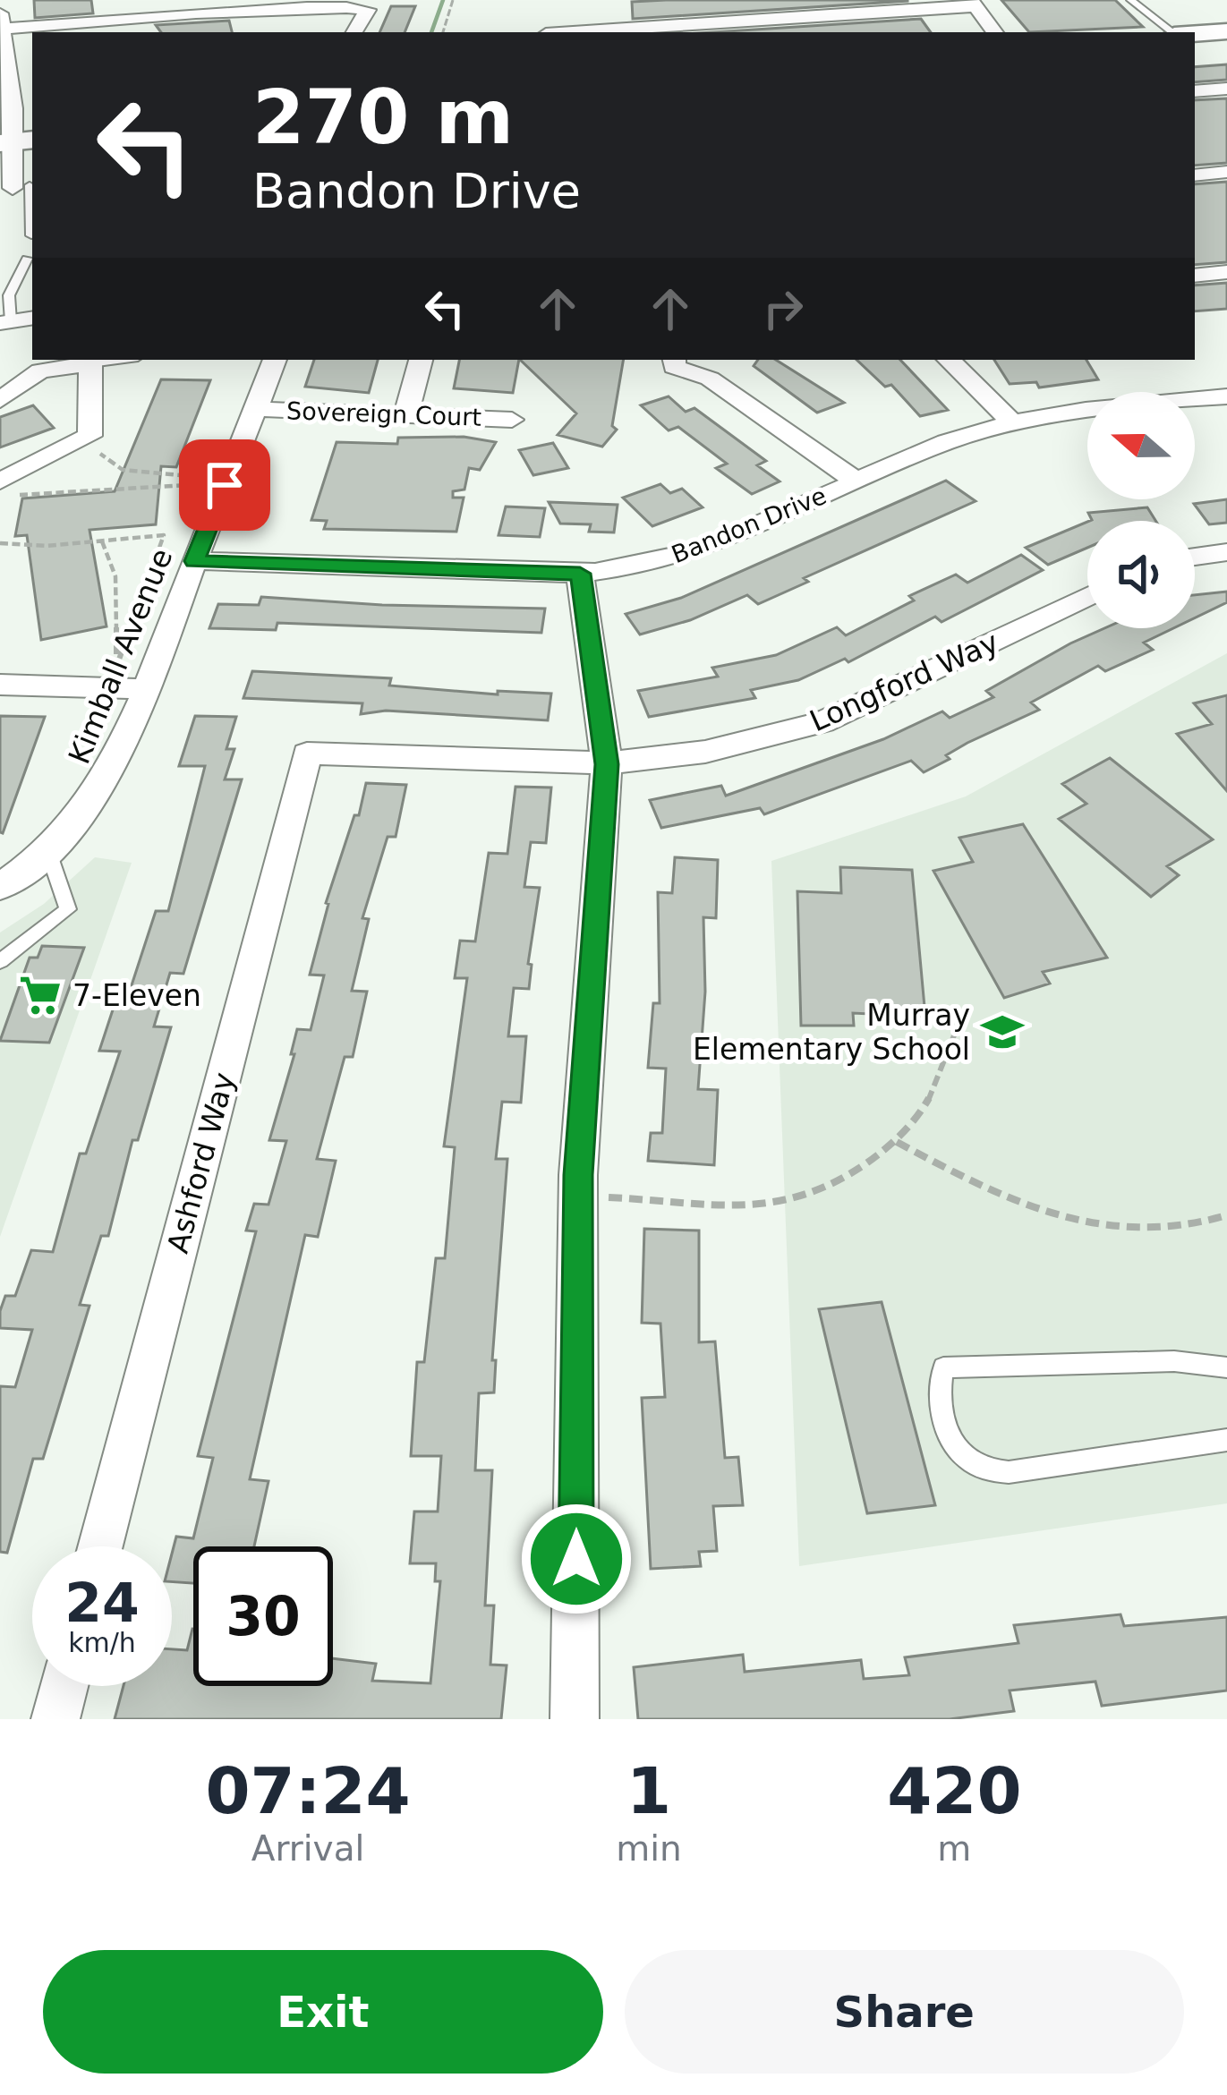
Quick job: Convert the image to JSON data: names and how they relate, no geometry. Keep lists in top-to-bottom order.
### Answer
{
  "streets": {
    "street": [
      "Sovereign Court",
      "Bandon Drive",
      "Kimball Avenue",
      "Longford Way",
      "Ashford Way"
    ]
  },
  "crossings": [
    ["Sovereign Court", "Kimball Avenue"],
    ["Bandon Drive", "Kimball Avenue"],
    ["Longford Way", "Ashford Way"]
  ],
  "places": {
    "supermarket": ["7-Eleven"],
    "school or university": ["Murray Elementary School"]
  },
  "north": "left",
  "page": {
    "turn": ["270 m", "Bandon Drive"],
    "speed": "24 km/h",
    "limit": "30",
    "eta": [
      "07:24",
      "Arrival",
      "1",
      "min",
      "420",
      "m"
    ],
    "buttons": ["Exit", "Share"]
  }
}
